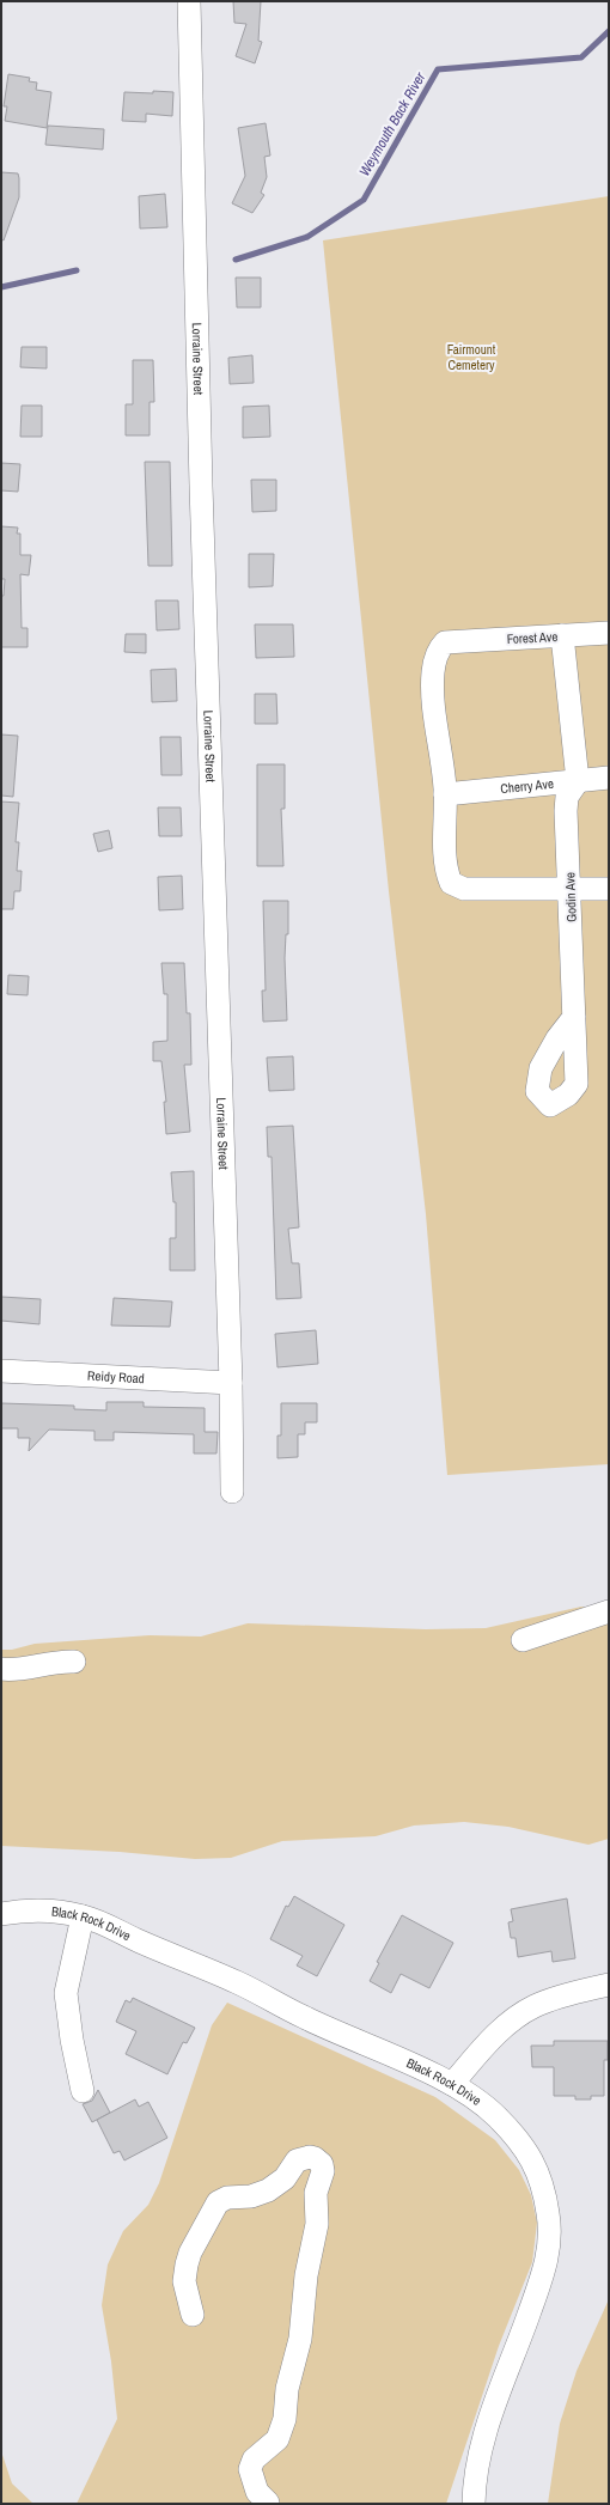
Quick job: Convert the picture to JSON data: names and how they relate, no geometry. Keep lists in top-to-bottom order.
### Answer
{
  "streets": {
    "street": [
      "Lorraine Street",
      "Forest Ave",
      "Cherry Ave",
      "Godin Ave",
      "Reidy Road",
      "Black Rock Drive"
    ]
  },
  "crossings": [
    ["Lorraine Street", "Reidy Road"],
    ["Forest Ave", "Cherry Ave"],
    ["Cherry Ave", "Godin Ave"]
  ],
  "water": ["Weymouth Back River"],
  "parks": ["Fairmount Cemetery"]
}
